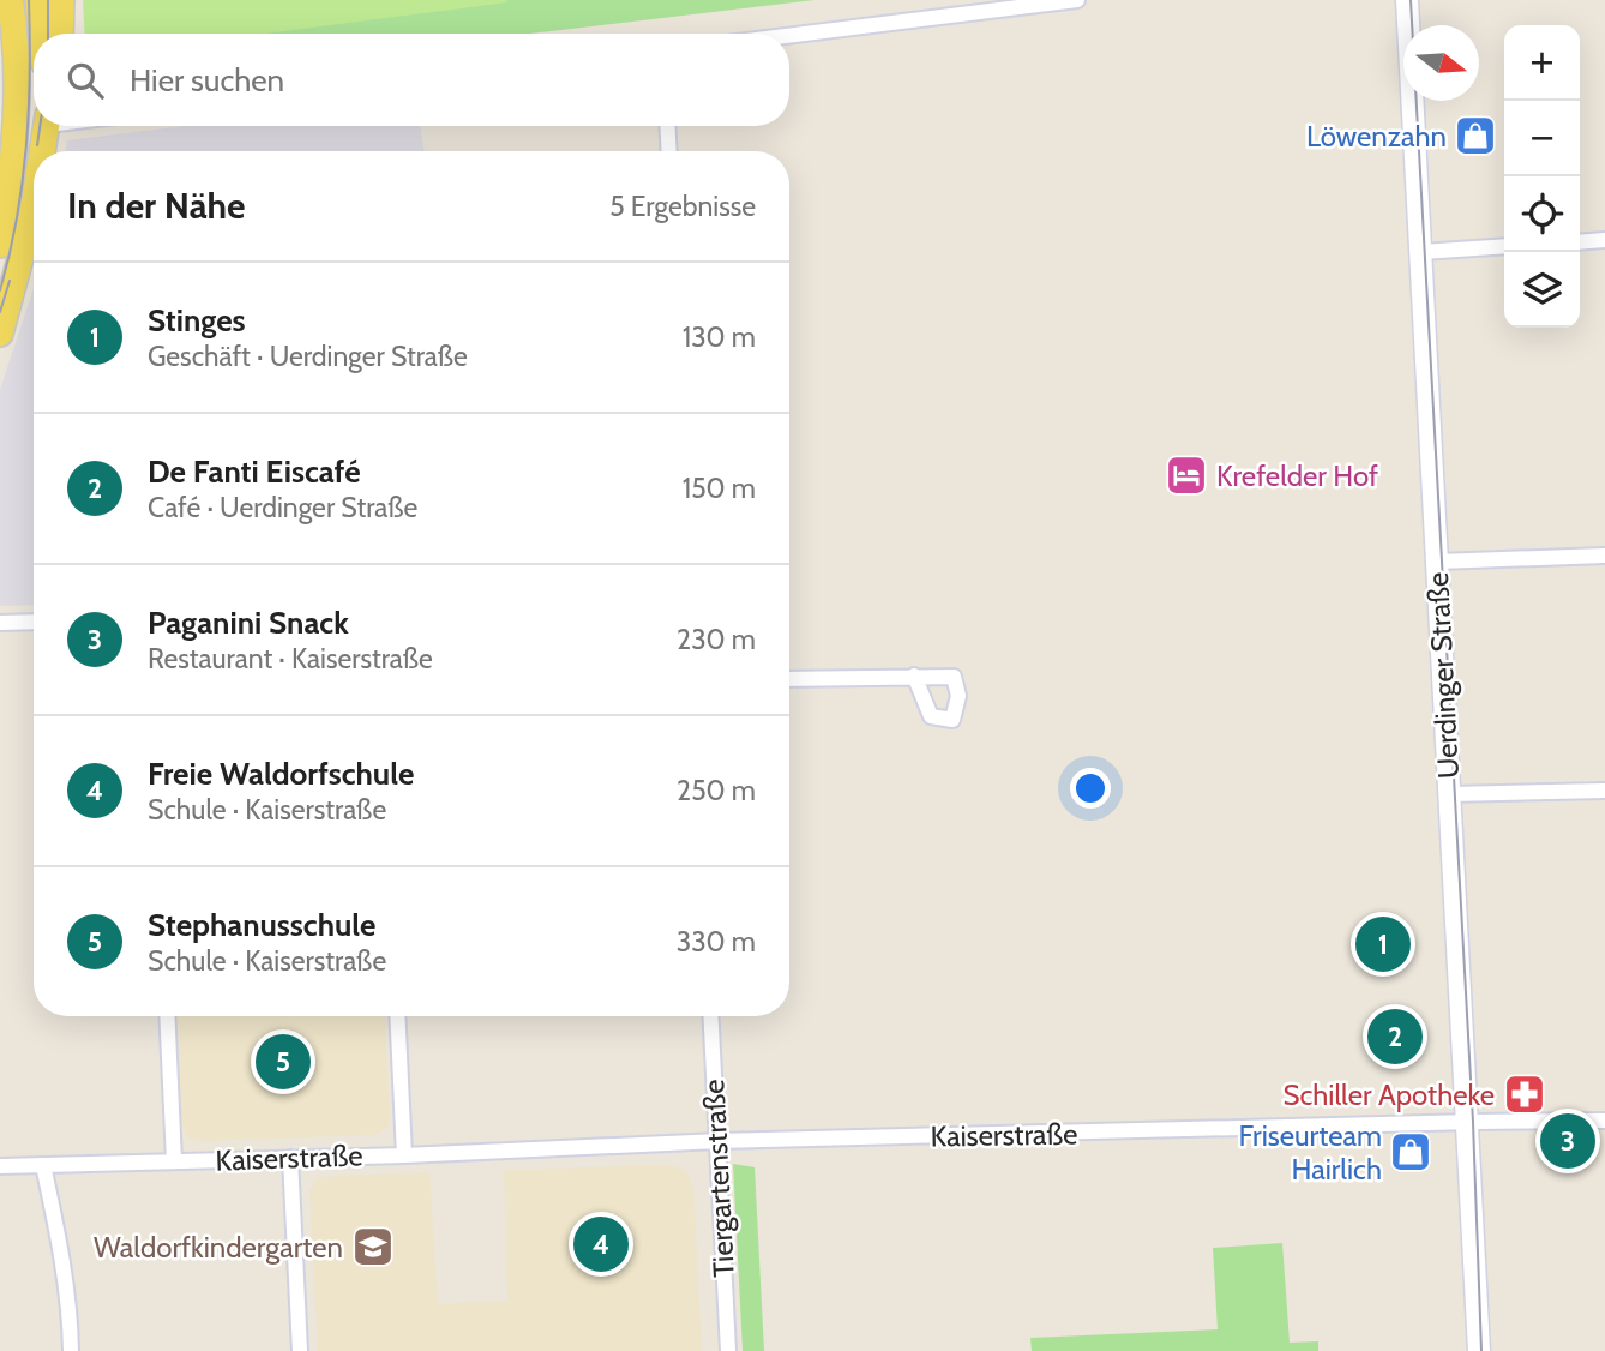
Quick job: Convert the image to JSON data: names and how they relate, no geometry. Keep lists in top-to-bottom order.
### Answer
{
  "streets": {
    "main road": ["Uerdinger Straße"],
    "street": ["Kaiserstraße", "Tiergartenstraße"]
  },
  "crossings": [
    ["Uerdinger Straße", "Kaiserstraße"],
    ["Kaiserstraße", "Tiergartenstraße"]
  ],
  "places": {
    "shop": ["Löwenzahn", "Friseurteam Hairlich"],
    "hotel": ["Krefelder Hof"],
    "pharmacy": ["Schiller Apotheke"],
    "school or university": ["Waldorfkindergarten"]
  },
  "north": "right",
  "page": {
    "map_buttons": ["+", "−"],
    "search": "Hier suchen",
    "heading": ["In der Nähe", "5 Ergebnisse"],
    "list": [
      {
        "mark": "1",
        "name": "Stinges",
        "note": "Geschäft · Uerdinger Straße",
        "value": "130 m"
      },
      {
        "mark": "2",
        "name": "De Fanti Eiscafé",
        "note": "Café · Uerdinger Straße",
        "value": "150 m"
      },
      {
        "mark": "3",
        "name": "Paganini Snack",
        "note": "Restaurant · Kaiserstraße",
        "value": "230 m"
      },
      {
        "mark": "4",
        "name": "Freie Waldorfschule",
        "note": "Schule · Kaiserstraße",
        "value": "250 m"
      },
      {
        "mark": "5",
        "name": "Stephanusschule",
        "note": "Schule · Kaiserstraße",
        "value": "330 m"
      }
    ],
    "pins": [
      "1",
      "2",
      "5",
      "3",
      "4"
    ]
  }
}
